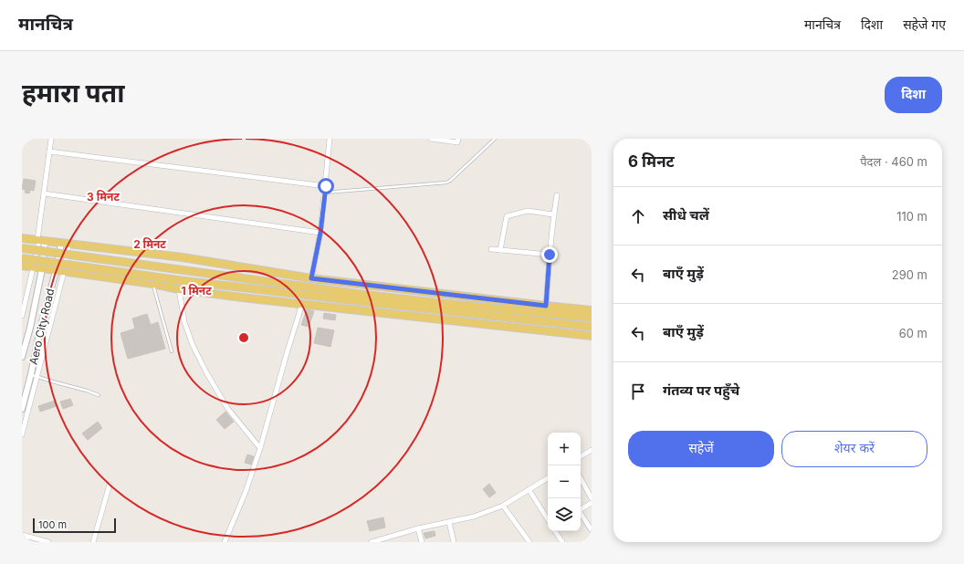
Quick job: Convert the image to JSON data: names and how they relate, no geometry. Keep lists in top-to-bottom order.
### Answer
{
  "streets": {
    "street": ["Aero City Road"]
  },
  "scale_bar": "100 m",
  "page": {
    "header": "मानचित्र",
    "nav": ["मानचित्र", "दिशा", "सहेजे गए"],
    "buttons": [
      "दिशा",
      ["सहेजें", "शेयर करें"]
    ],
    "title": "हमारा पता",
    "heading": ["6 मिनट", "पैदल · 460 m"],
    "list": [
      ["सीधे चलें", "110 m"],
      ["बाएँ मुड़ें", "290 m"],
      ["बाएँ मुड़ें", "60 m"],
      "गंतव्य पर पहुँचे"
    ],
    "map_buttons": ["+", "−"],
    "scale": "100 m"
  },
  "rings": ["3 मिनट", "2 मिनट", "1 मिनट"]
}
